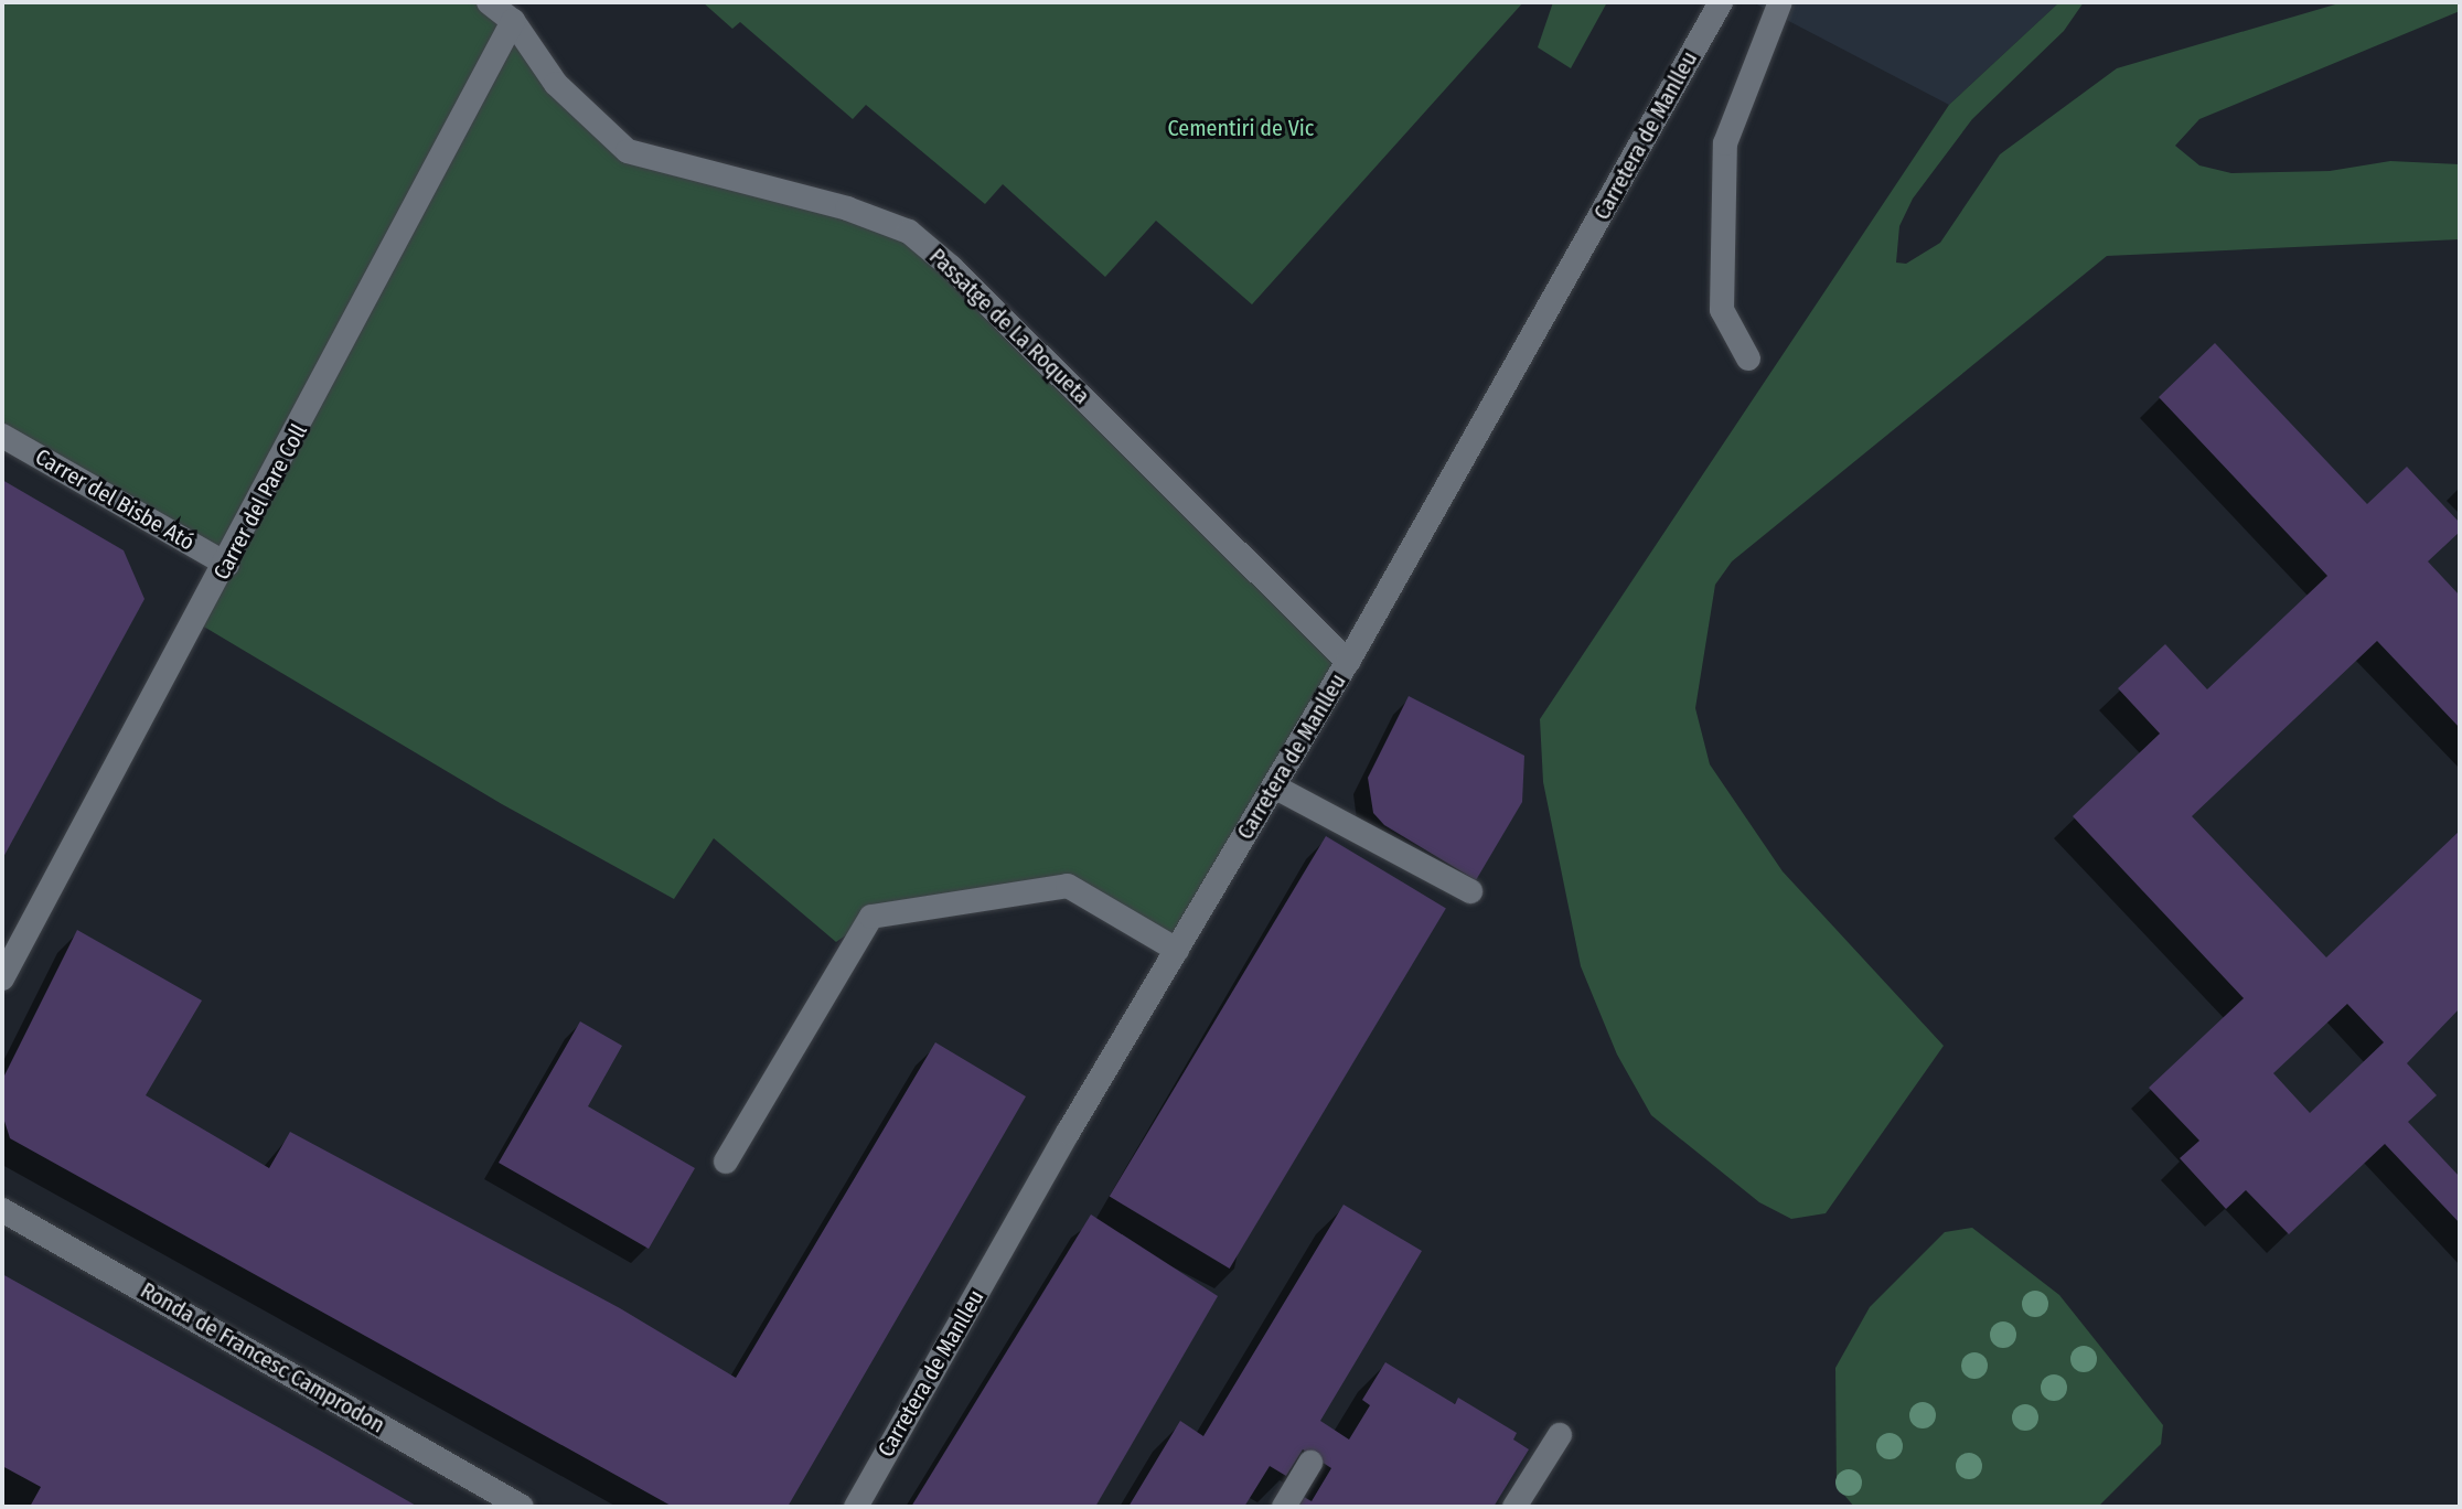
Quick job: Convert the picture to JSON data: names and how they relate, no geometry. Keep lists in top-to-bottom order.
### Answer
{
  "streets": {
    "street": [
      "Carretera de Manlleu",
      "Passatge de La Roqueta",
      "Carrer del Bisbe Ató",
      "Carrer del Pare Coll",
      "Ronda de Francesc Camprodon"
    ]
  },
  "crossings": [
    ["Carretera de Manlleu", "Passatge de La Roqueta"],
    ["Passatge de La Roqueta", "Carrer del Pare Coll"],
    ["Carrer del Bisbe Ató", "Carrer del Pare Coll"]
  ],
  "parks": ["Cementiri de Vic"]
}
